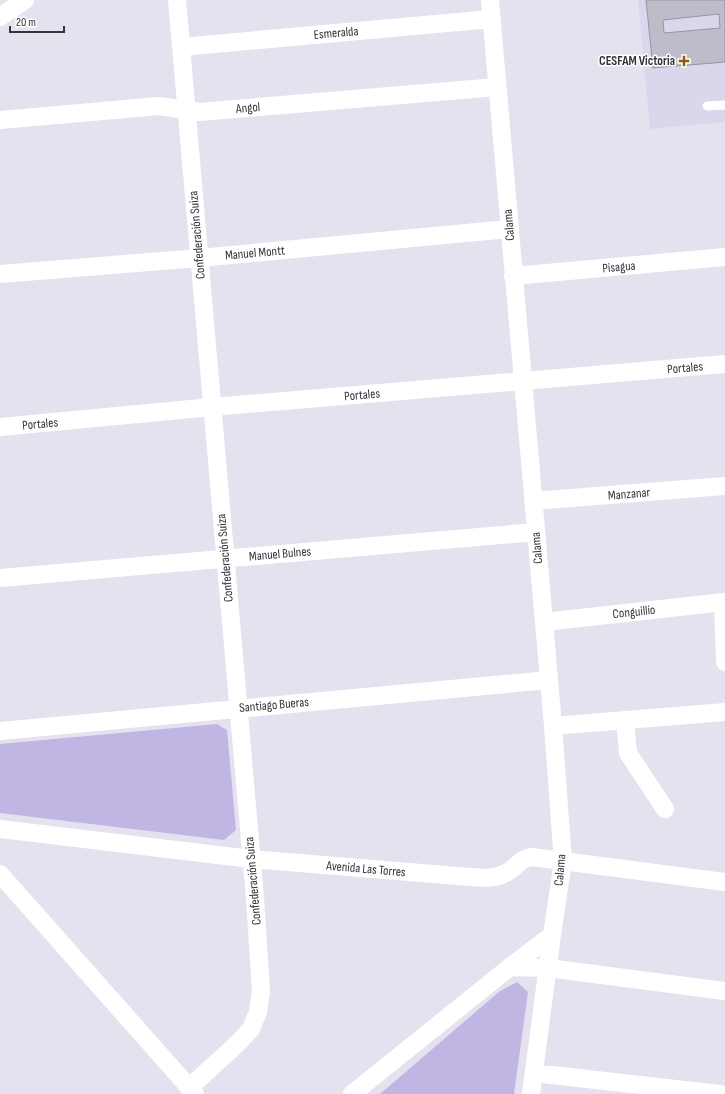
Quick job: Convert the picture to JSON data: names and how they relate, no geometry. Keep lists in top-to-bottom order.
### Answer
{
  "streets": {
    "street": [
      "Esmeralda",
      "Angol",
      "Calama",
      "Confederación Suiza",
      "Manuel Montt",
      "Pisagua",
      "Portales",
      "Manzanar",
      "Manuel Bulnes",
      "Conguillío",
      "Santiago Bueras",
      "Avenida Las Torres"
    ]
  },
  "crossings": [
    ["Esmeralda", "Calama"],
    ["Esmeralda", "Confederación Suiza"],
    ["Angol", "Calama"],
    ["Angol", "Confederación Suiza"],
    ["Calama", "Manuel Montt"],
    ["Calama", "Pisagua"],
    ["Calama", "Portales"],
    ["Calama", "Manzanar"],
    ["Calama", "Manuel Bulnes"],
    ["Calama", "Conguillío"],
    ["Calama", "Santiago Bueras"],
    ["Calama", "Avenida Las Torres"],
    ["Confederación Suiza", "Manuel Montt"],
    ["Confederación Suiza", "Portales"],
    ["Confederación Suiza", "Manuel Bulnes"],
    ["Confederación Suiza", "Santiago Bueras"],
    ["Confederación Suiza", "Avenida Las Torres"]
  ],
  "places": {
    "health": ["CESFAM Victoria"]
  },
  "scale_bar": "20 m"
}
